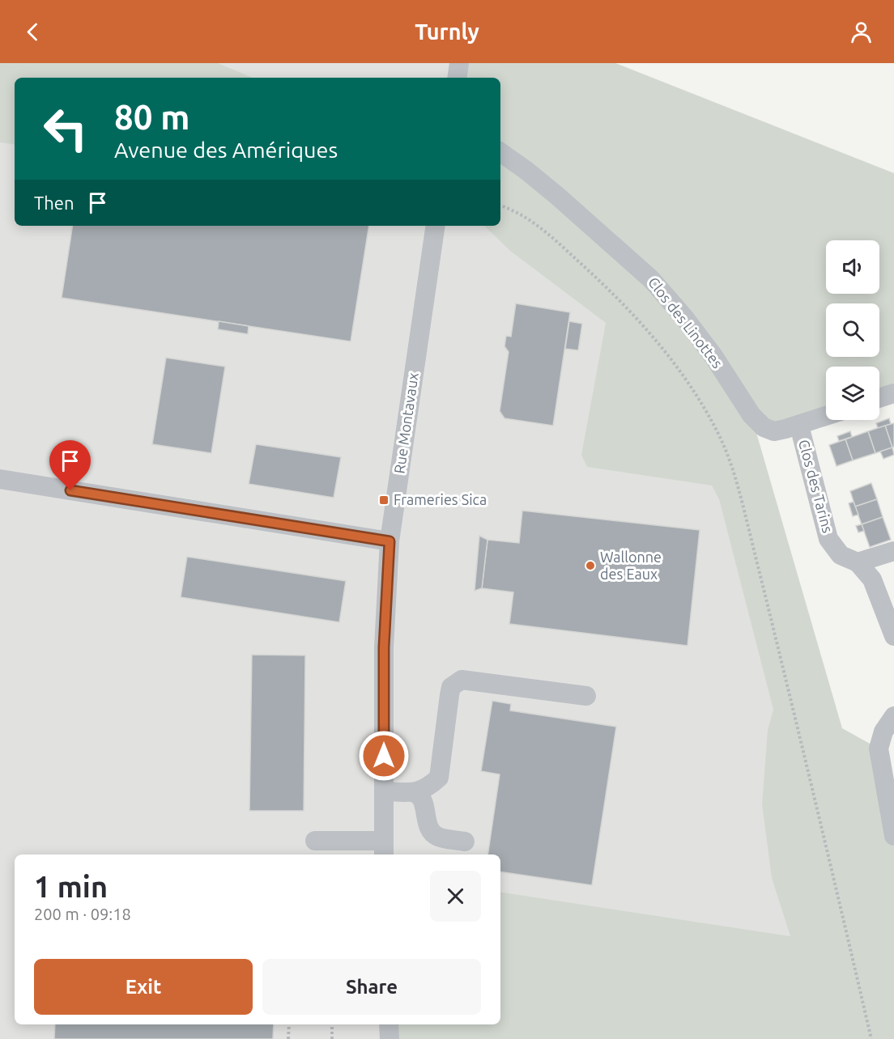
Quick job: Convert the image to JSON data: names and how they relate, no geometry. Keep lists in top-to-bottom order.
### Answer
{
  "streets": {
    "street": ["Clos des Linottes", "Rue Montavaux", "Clos des Tarins"]
  },
  "crossings": [
    ["Clos des Linottes", "Clos des Tarins"]
  ],
  "places": {
    "transit": ["Frameries Sica"],
    "other": ["Wallonne des Eaux"]
  },
  "page": {
    "header": "Turnly",
    "turn": ["80 m", "Avenue des Amériques"],
    "then": "Then",
    "heading": ["1 min", "200 m · 09:18"],
    "buttons": ["Exit", "Share"]
  }
}
